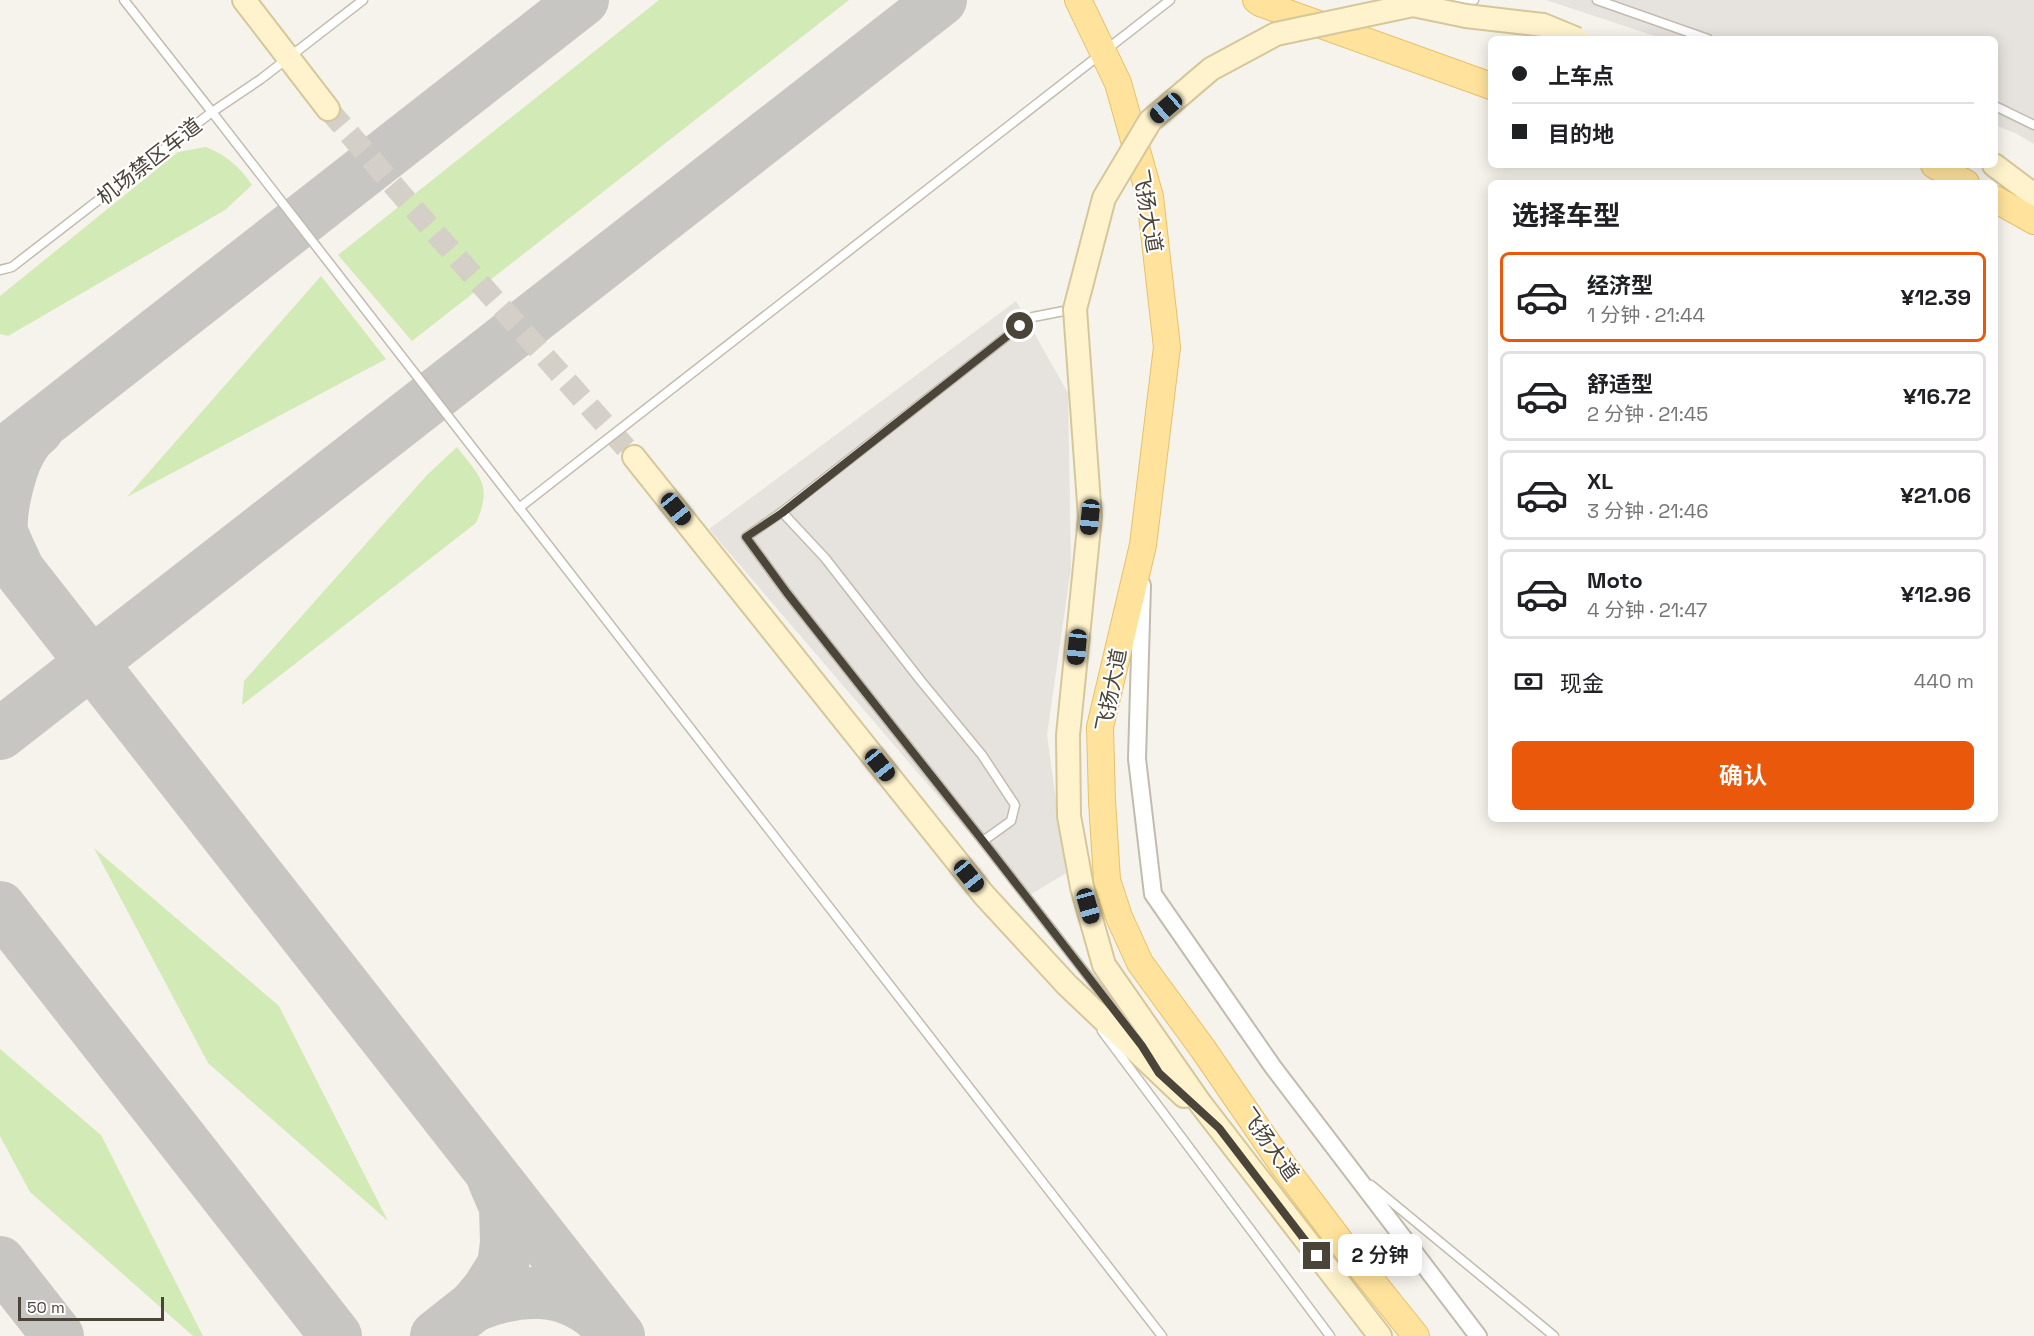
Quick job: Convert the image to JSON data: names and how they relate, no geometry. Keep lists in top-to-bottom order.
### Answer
{
  "streets": {
    "main road": ["飞扬大道"],
    "lane": ["机场禁区车道"]
  },
  "scale_bar": "50 m",
  "page": {
    "banner": ["上车点", "目的地"],
    "heading": "选择车型",
    "list": [
      {
        "name": "经济型",
        "note": "1 分钟 · 21:44",
        "value": "¥12.39"
      },
      {
        "name": "舒适型",
        "note": "2 分钟 · 21:45",
        "value": "¥16.72"
      },
      {
        "name": "XL",
        "note": "3 分钟 · 21:46",
        "value": "¥21.06"
      },
      {
        "name": "Moto",
        "note": "4 分钟 · 21:47",
        "value": "¥12.96"
      }
    ],
    "pay": ["现金", "440 m"],
    "buttons": "确认",
    "bubble": "2 分钟",
    "scale": "50 m"
  }
}
